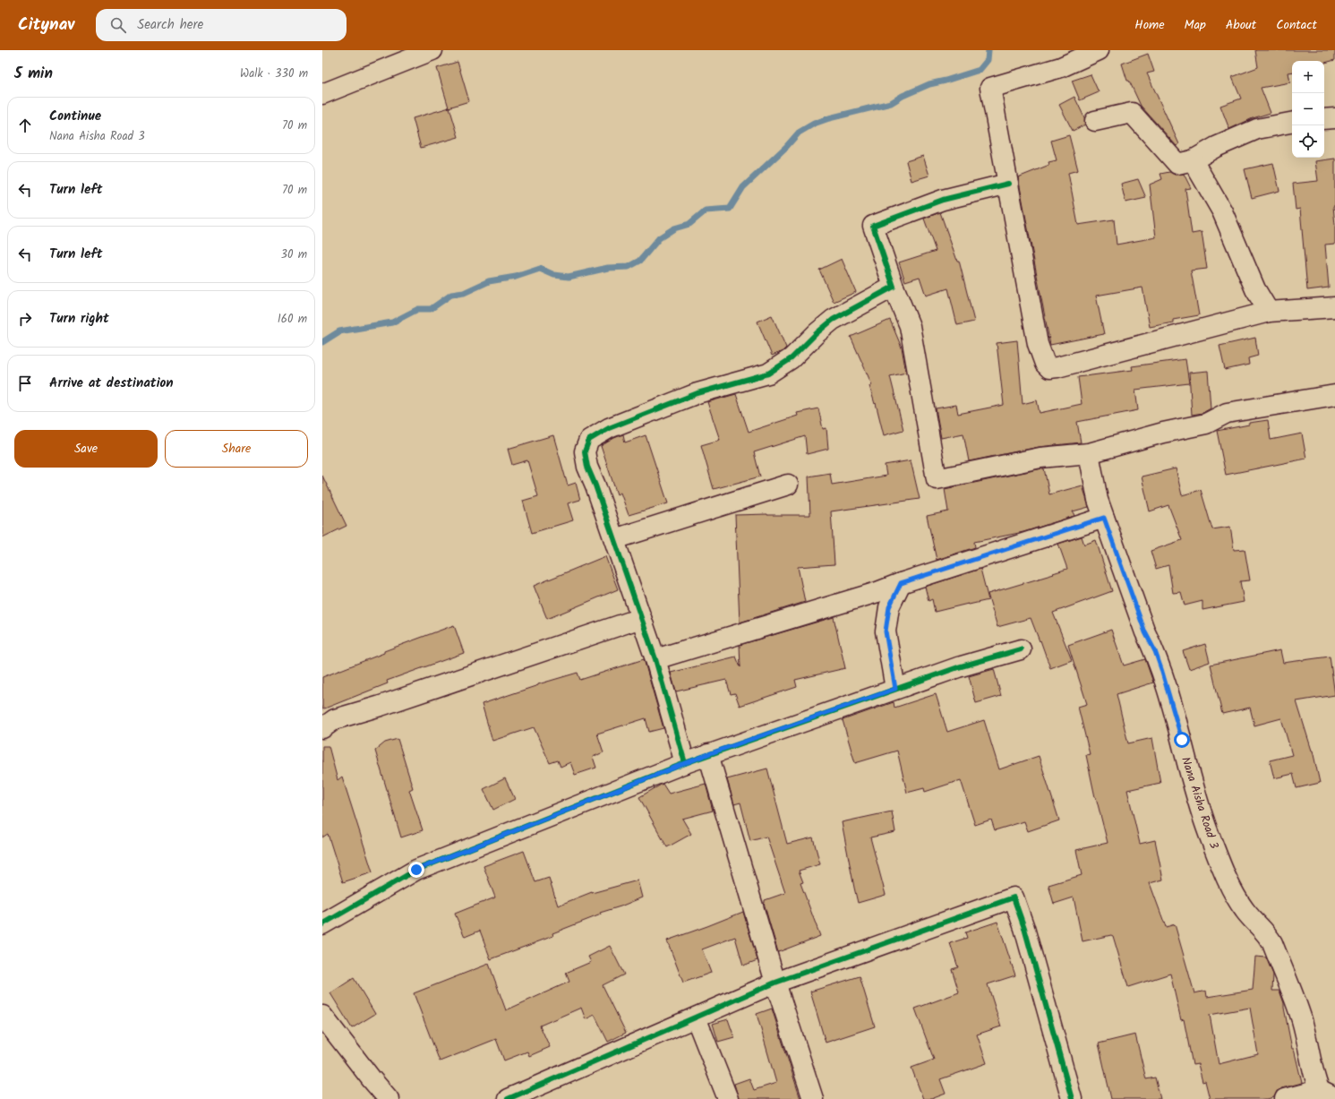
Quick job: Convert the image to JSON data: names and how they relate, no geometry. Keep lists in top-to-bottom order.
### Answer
{
  "streets": {
    "street": ["Nana Aisha Road 3"]
  },
  "page": {
    "header": "Citynav",
    "search": "Search here",
    "nav": [
      "Home",
      "Map",
      "About",
      "Contact"
    ],
    "heading": ["5 min", "Walk · 330 m"],
    "map_buttons": ["+", "−"],
    "list": [
      ["Continue", "Nana Aisha Road 3", "70 m"],
      ["Turn left", "70 m"],
      ["Turn left", "30 m"],
      ["Turn right", "160 m"],
      "Arrive at destination"
    ],
    "buttons": ["Save", "Share"]
  }
}
